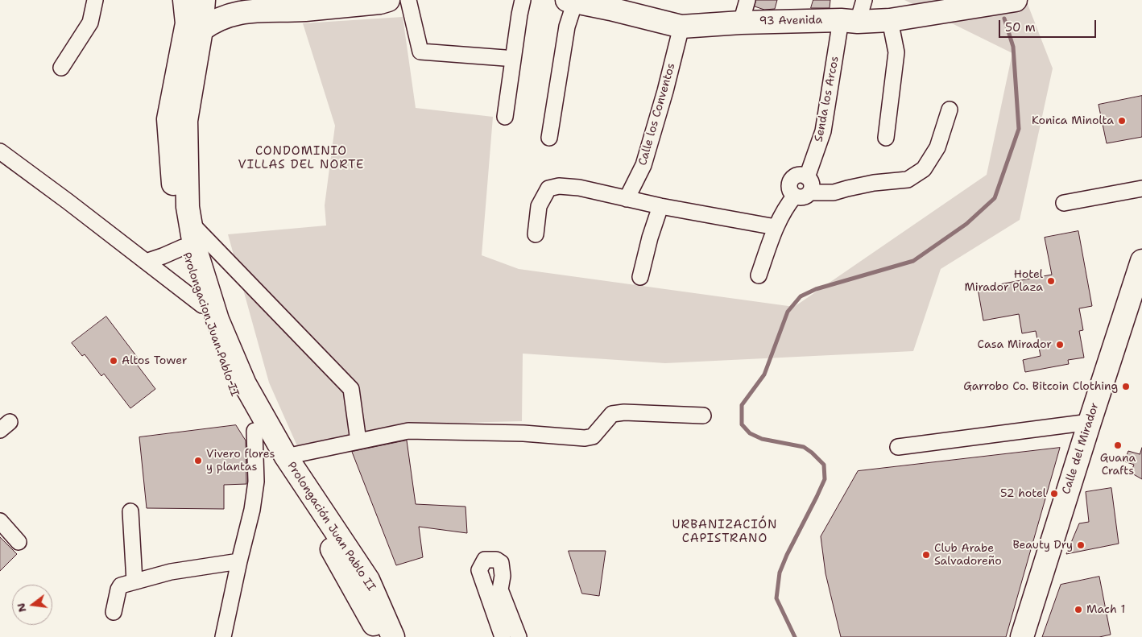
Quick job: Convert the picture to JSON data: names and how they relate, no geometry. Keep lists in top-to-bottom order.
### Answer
{
  "streets": {
    "main road": [
      "93 Avenida",
      "Prolongacion Juan Pablo II",
      "Calle del Mirador",
      "Prolongación Juan Pablo II"
    ],
    "street": ["Senda los Arcos", "Calle los Conventos"]
  },
  "crossings": [
    ["93 Avenida", "Senda los Arcos"],
    ["93 Avenida", "Calle los Conventos"]
  ],
  "districts": ["CONDOMINIO VILLAS DEL NORTE", "URBANIZACIÓN CAPISTRANO"],
  "places": [
    "Konica Minolta",
    "Hotel Mirador Plaza",
    "Casa Mirador",
    "Altos Tower",
    "Garrobo Co. Bitcoin Clothing",
    "Guana Crafts",
    "Vivero flores y plantas",
    "52 hotel",
    "Beauty Dry",
    "Club Arabe Salvadoreño",
    "Mach 1"
  ],
  "scale_bar": "50 m",
  "north": "left"
}
